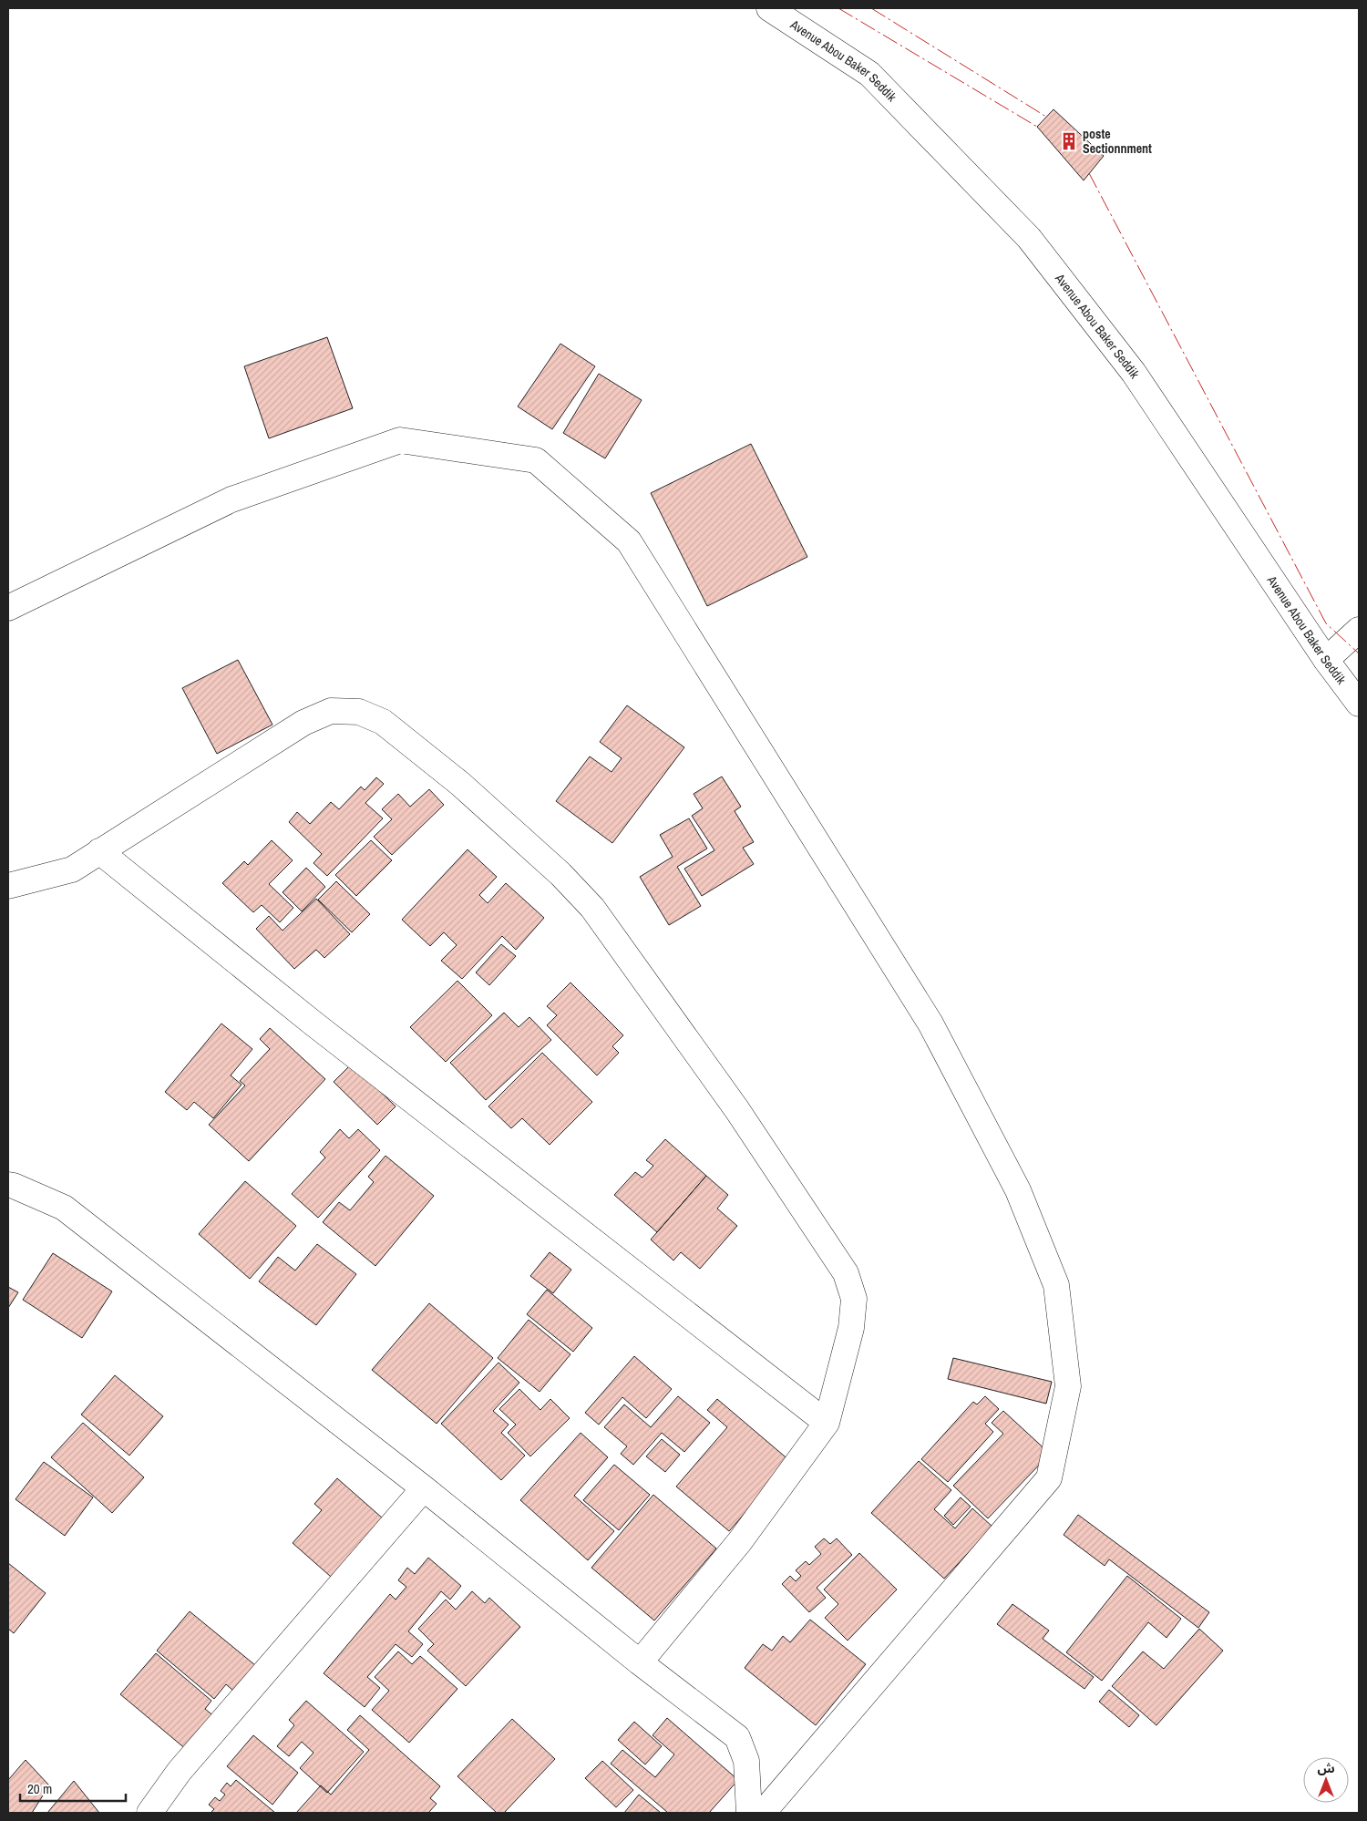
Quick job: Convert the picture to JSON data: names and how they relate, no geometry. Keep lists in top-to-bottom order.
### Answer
{
  "streets": {
    "street": ["Avenue Abou Baker Seddik"]
  },
  "places": {
    "building": ["poste Sectionnment"]
  },
  "scale_bar": "20 m",
  "north": "top"
}
